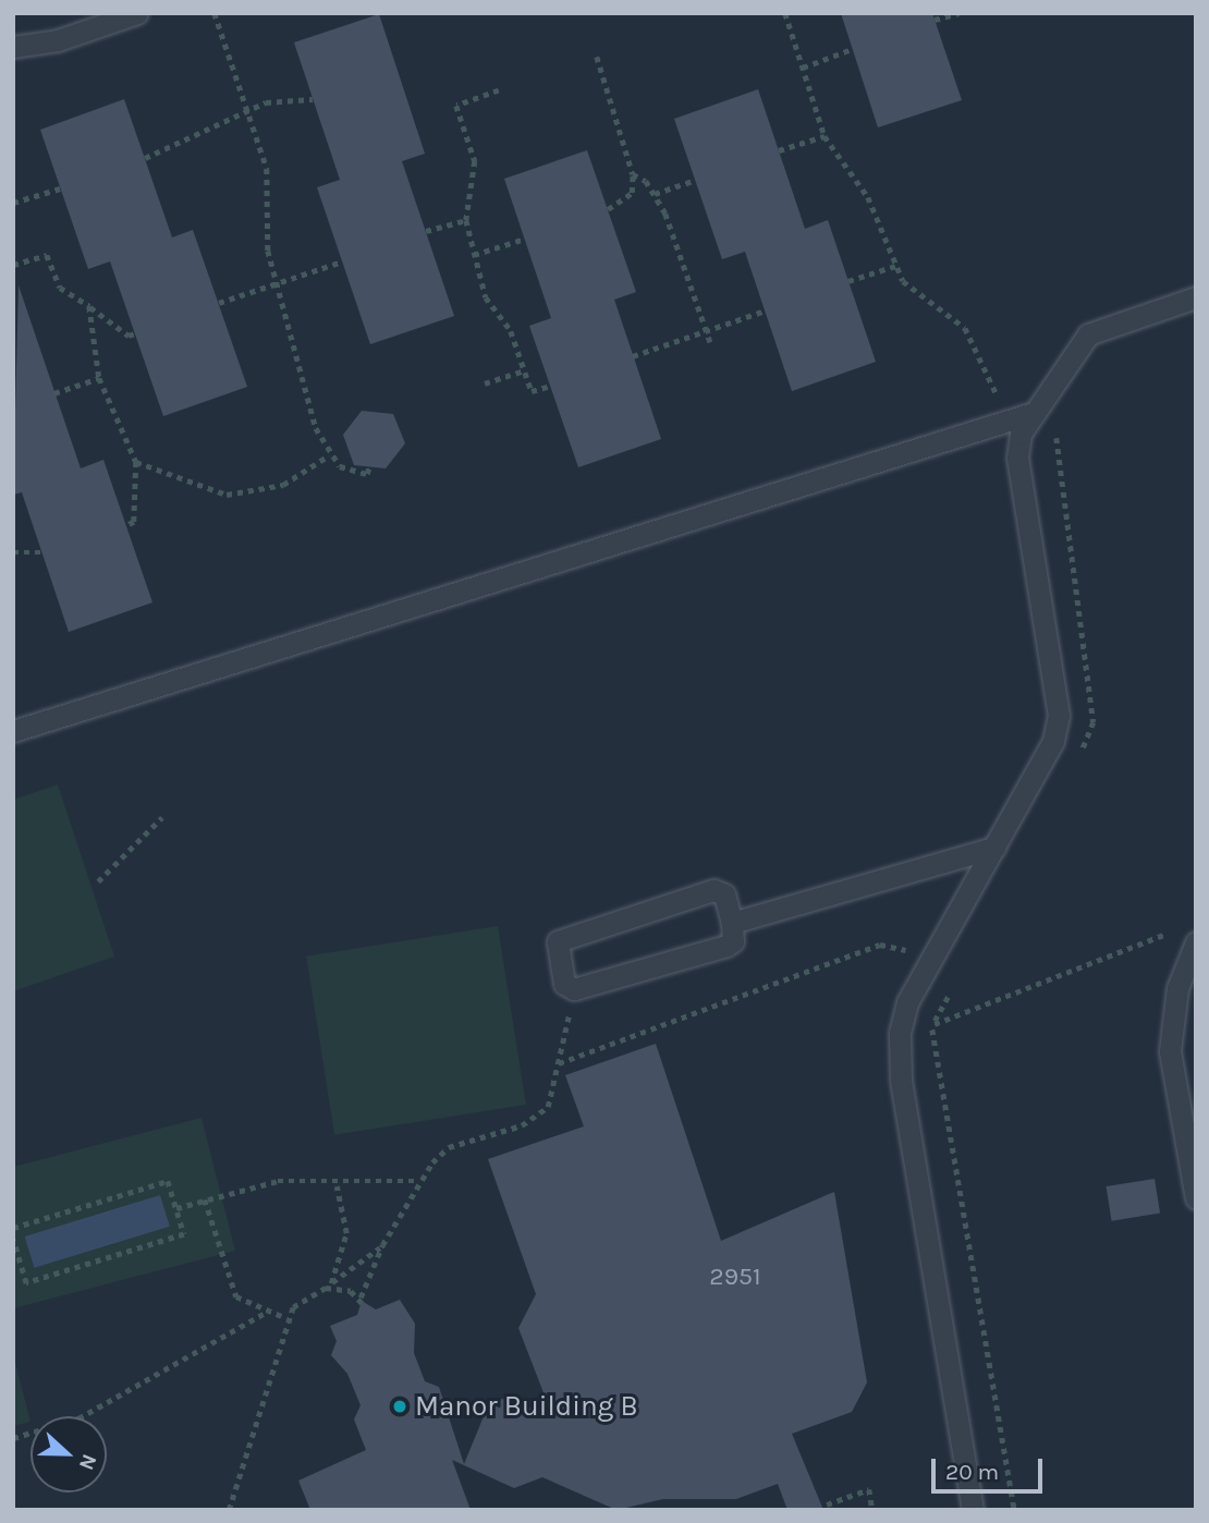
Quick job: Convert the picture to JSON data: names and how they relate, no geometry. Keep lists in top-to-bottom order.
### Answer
{
  "places": ["Manor Building B"],
  "house_numbers": ["2951"],
  "scale_bar": "20 m",
  "north": "right"
}
